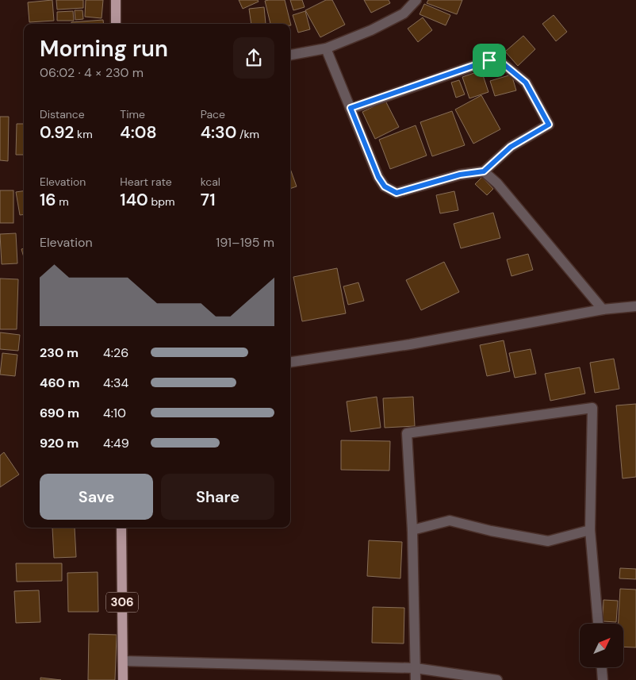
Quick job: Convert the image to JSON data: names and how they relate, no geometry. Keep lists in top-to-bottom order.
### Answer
{
  "streets": {
    "main road": ["306"]
  },
  "north": "top right",
  "page": {
    "heading": ["Morning run", "06:02 · 4 × 230 m"],
    "stats": [
      ["Distance", "0.92 km"],
      ["Time", "4:08"],
      ["Pace", "4:30 /km"],
      ["Elevation", "16 m"],
      ["Heart rate", "140 bpm"],
      ["kcal", "71"]
    ],
    "chart": ["Elevation", "191–195 m"],
    "list": [
      {
        "name": "230 m",
        "note": "4:26"
      },
      {
        "name": "460 m",
        "note": "4:34"
      },
      {
        "name": "690 m",
        "note": "4:10"
      },
      {
        "name": "920 m",
        "note": "4:49"
      }
    ],
    "buttons": ["Save", "Share"]
  }
}
